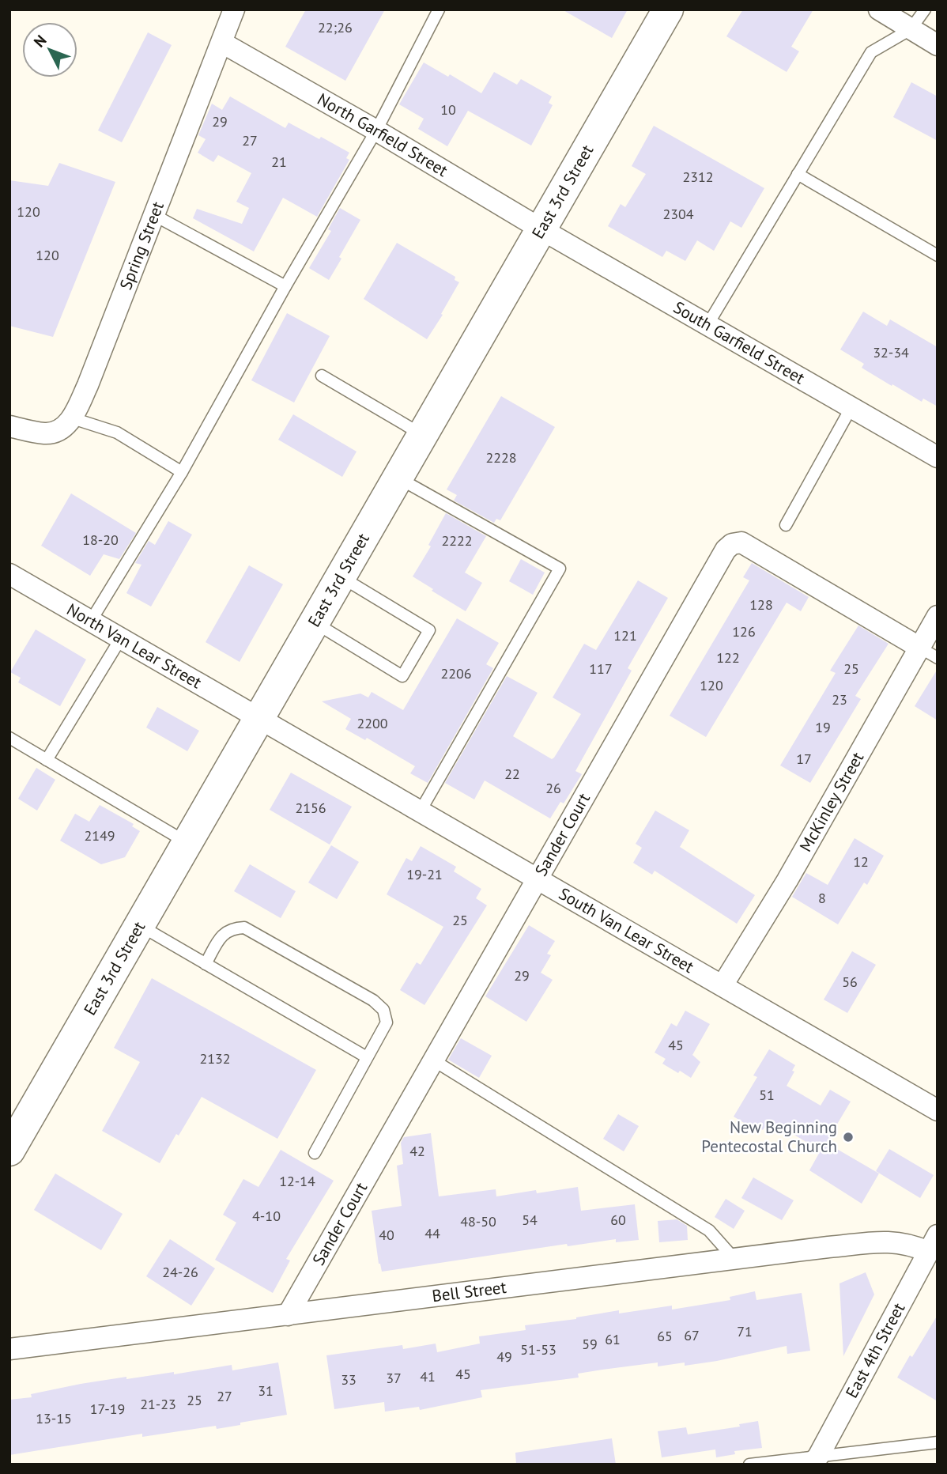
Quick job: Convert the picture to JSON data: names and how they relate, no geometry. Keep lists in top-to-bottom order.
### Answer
{
  "streets": {
    "main road": ["East 3rd Street"],
    "street": [
      "North Garfield Street",
      "Spring Street",
      "South Garfield Street",
      "North Van Lear Street",
      "McKinley Street",
      "Sander Court",
      "South Van Lear Street",
      "Bell Street",
      "East 4th Street"
    ]
  },
  "crossings": [
    ["North Garfield Street", "East 3rd Street"],
    ["North Garfield Street", "Spring Street"],
    ["North Garfield Street", "South Garfield Street"],
    ["East 3rd Street", "South Garfield Street"],
    ["East 3rd Street", "North Van Lear Street"],
    ["East 3rd Street", "South Van Lear Street"],
    ["North Van Lear Street", "South Van Lear Street"],
    ["McKinley Street", "Sander Court"],
    ["McKinley Street", "South Van Lear Street"],
    ["Sander Court", "South Van Lear Street"],
    ["Sander Court", "Bell Street"],
    ["Bell Street", "East 4th Street"]
  ],
  "places": ["New Beginning Pentecostal Church"],
  "house_numbers": [
    "22;26",
    "10",
    "29",
    "27",
    "21",
    "2312",
    "120",
    "2304",
    "120",
    "32-34",
    "2228",
    "18-20",
    "2222",
    "128",
    "126",
    "121",
    "122",
    "117",
    "25",
    "2206",
    "120",
    "23",
    "2200",
    "19",
    "17",
    "22",
    "26",
    "2156",
    "2149",
    "12",
    "19-21",
    "8",
    "25",
    "29",
    "56",
    "45",
    "2132",
    "51",
    "42",
    "12-14",
    "4-10",
    "54",
    "60",
    "48-50",
    "44",
    "40",
    "24-26",
    "71",
    "67",
    "65",
    "61",
    "59",
    "51-53",
    "49",
    "45",
    "41",
    "37",
    "33",
    "31",
    "27",
    "25",
    "21-23",
    "17-19",
    "13-15"
  ],
  "north": "top left"
}
